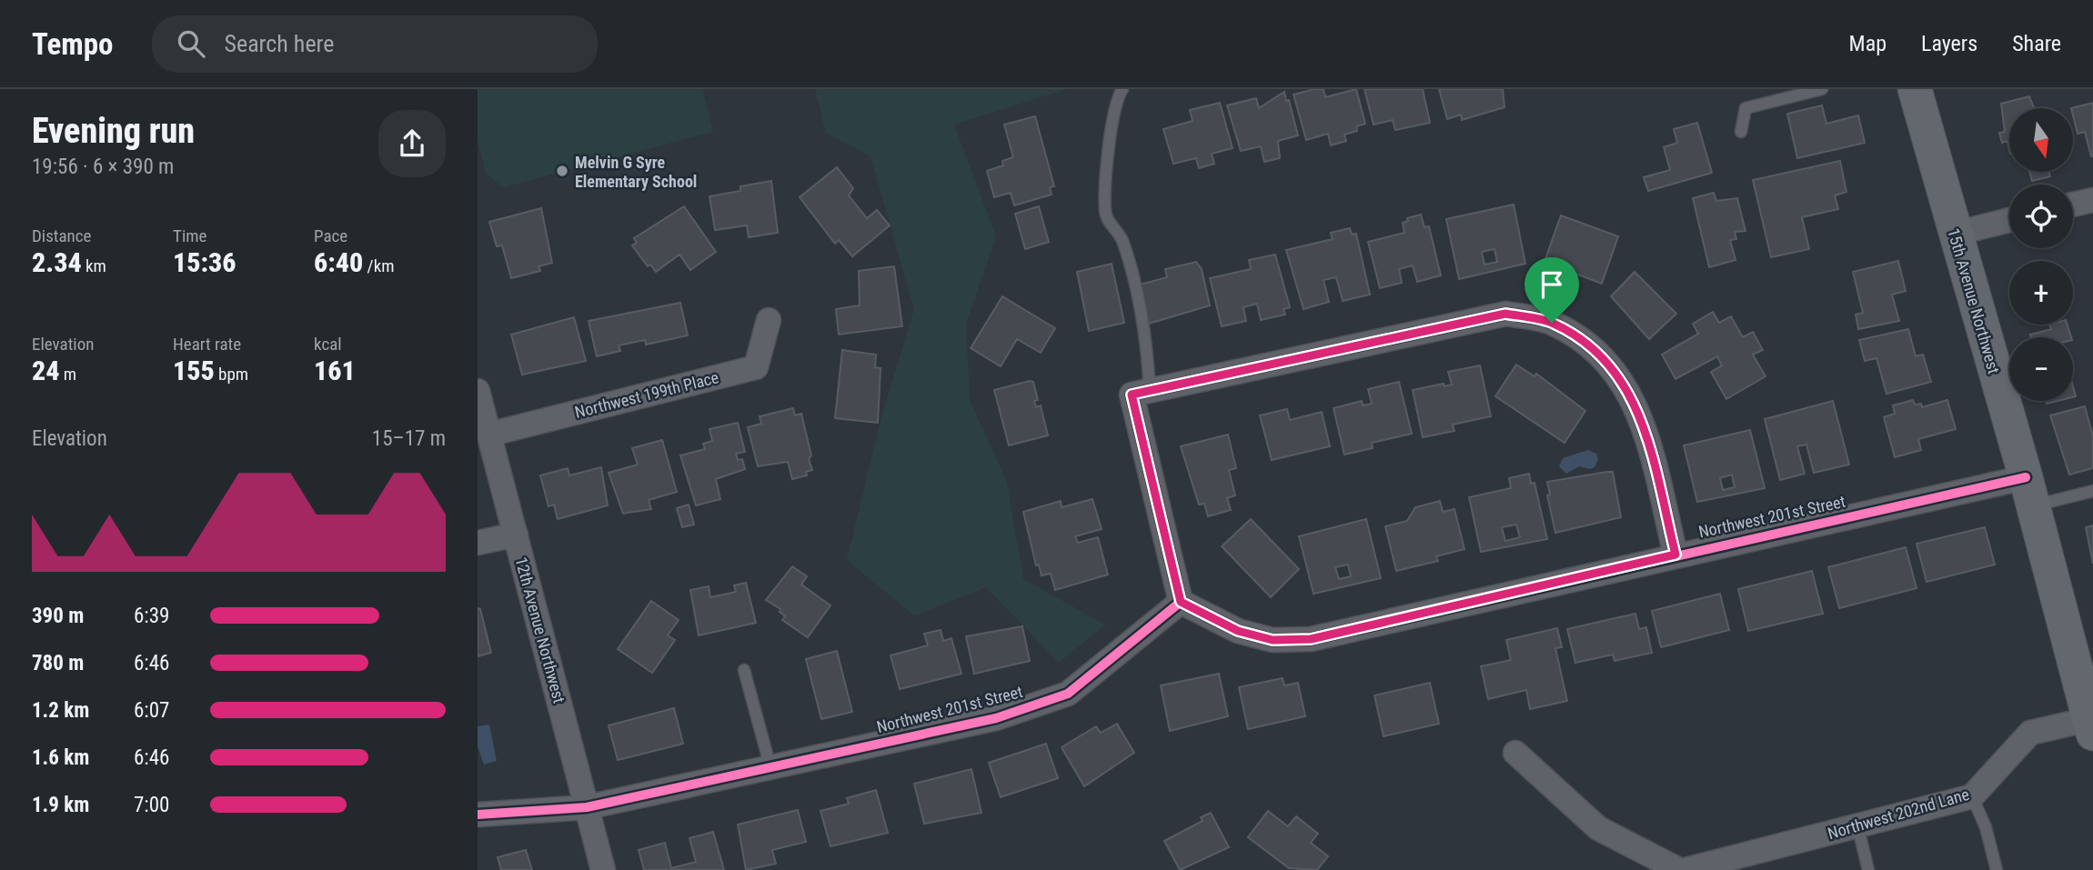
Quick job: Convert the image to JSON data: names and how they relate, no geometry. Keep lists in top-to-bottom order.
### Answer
{
  "streets": {
    "street": [
      "15th Avenue Northwest",
      "Northwest 199th Place",
      "Northwest 201st Street",
      "12th Avenue Northwest",
      "Northwest 202nd Lane"
    ]
  },
  "crossings": [
    ["15th Avenue Northwest", "Northwest 201st Street"],
    ["15th Avenue Northwest", "Northwest 202nd Lane"],
    ["Northwest 199th Place", "12th Avenue Northwest"],
    ["Northwest 201st Street", "12th Avenue Northwest"]
  ],
  "places": ["Melvin G Syre Elementary School"],
  "north": "bottom",
  "page": {
    "header": "Tempo",
    "search": "Search here",
    "nav": ["Map", "Layers", "Share"],
    "heading": ["Evening run", "19:56 · 6 × 390 m"],
    "map_buttons": ["+", "−"],
    "stats": [
      ["Distance", "2.34 km"],
      ["Time", "15:36"],
      ["Pace", "6:40 /km"],
      ["Elevation", "24 m"],
      ["Heart rate", "155 bpm"],
      ["kcal", "161"]
    ],
    "chart": ["Elevation", "15–17 m"],
    "list": [
      {
        "name": "390 m",
        "note": "6:39"
      },
      {
        "name": "780 m",
        "note": "6:46"
      },
      {
        "name": "1.2 km",
        "note": "6:07"
      },
      {
        "name": "1.6 km",
        "note": "6:46"
      },
      {
        "name": "1.9 km",
        "note": "7:00"
      }
    ]
  }
}
